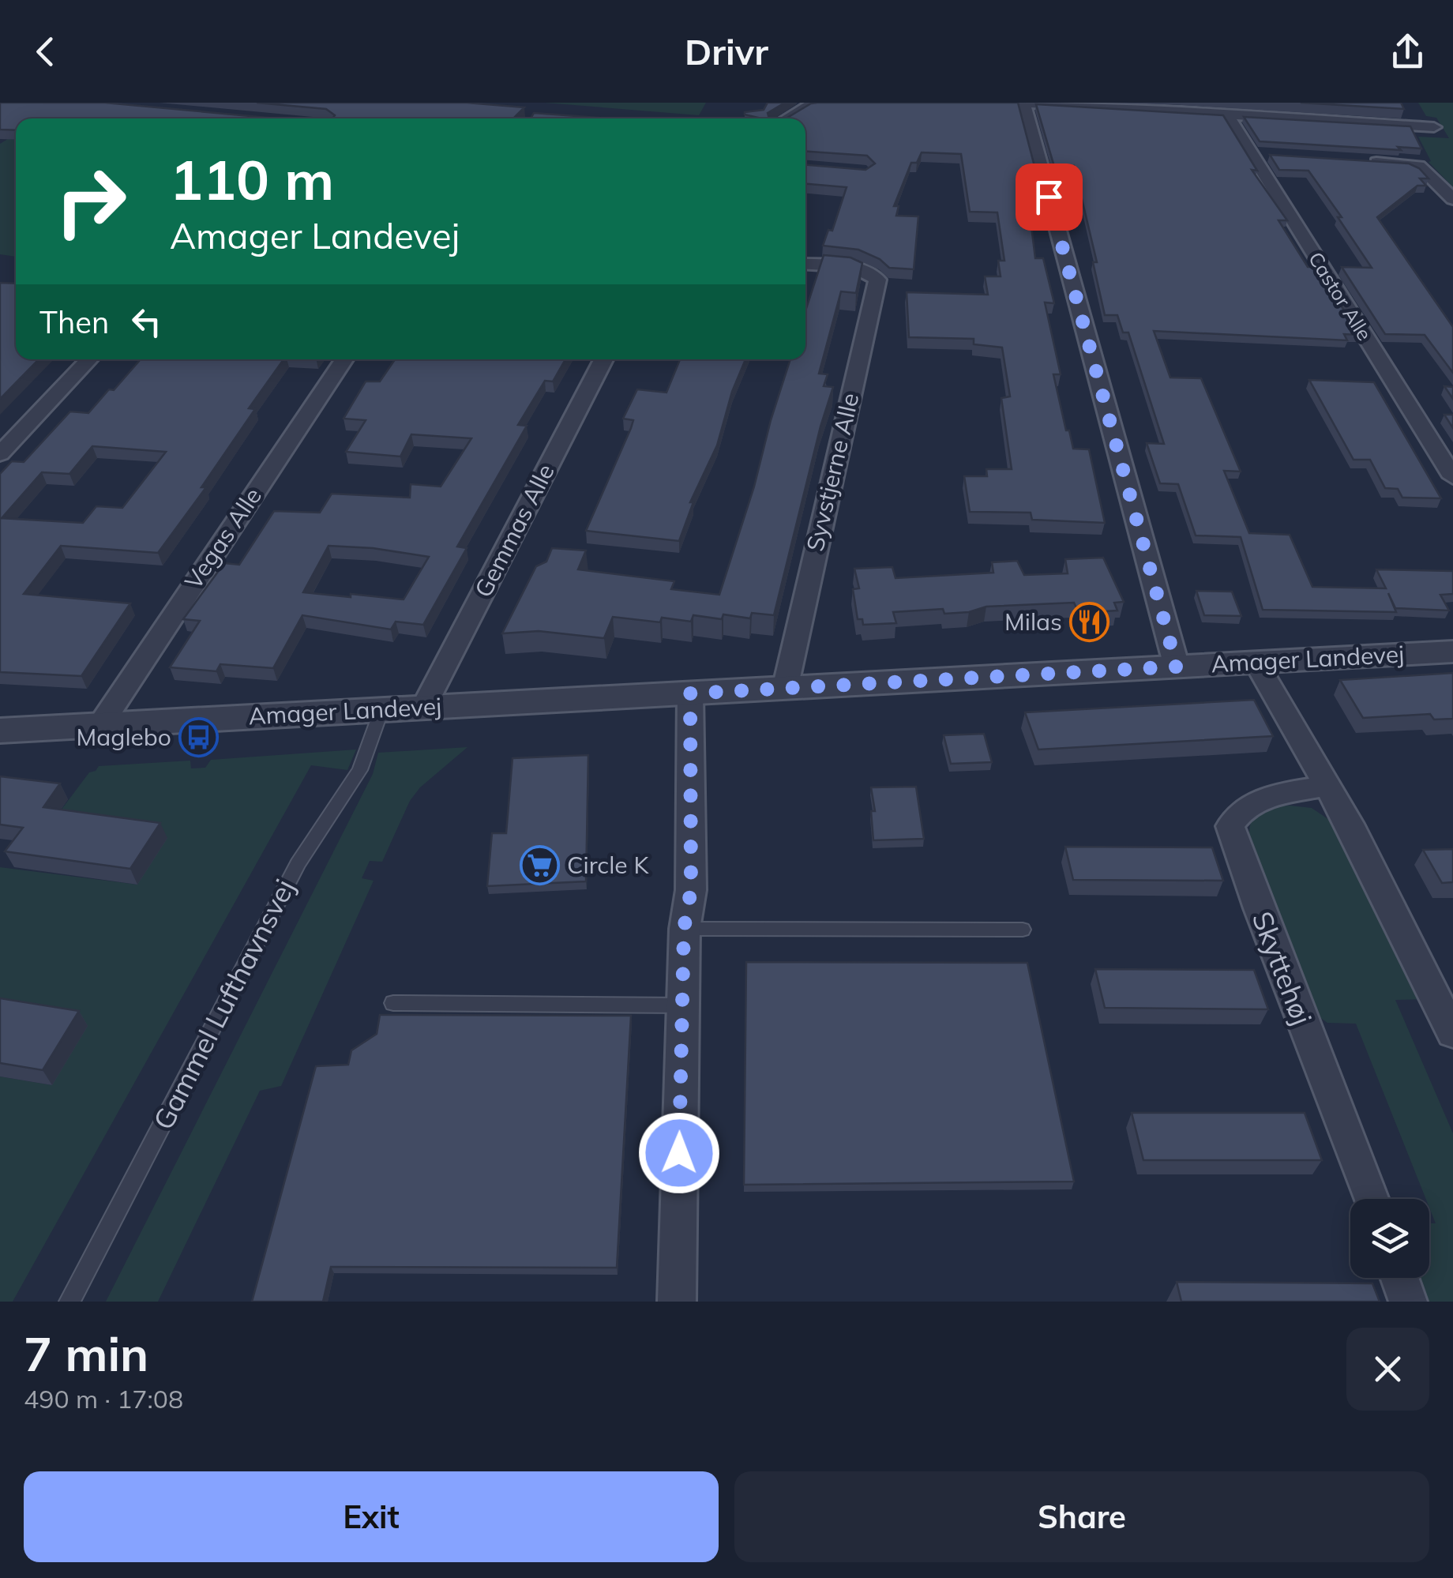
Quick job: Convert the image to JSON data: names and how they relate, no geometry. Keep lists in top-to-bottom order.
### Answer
{
  "streets": {
    "street": [
      "Castor Alle",
      "Syvstjerne Alle",
      "Gemmas Alle",
      "Vegas Alle",
      "Amager Landevej",
      "Skyttehøj"
    ],
    "lane": ["Gammel Lufthavnsvej"]
  },
  "crossings": [
    ["Syvstjerne Alle", "Amager Landevej"],
    ["Gemmas Alle", "Amager Landevej"],
    ["Vegas Alle", "Amager Landevej"],
    ["Amager Landevej", "Gammel Lufthavnsvej"]
  ],
  "places": {
    "restaurant": ["Milas"],
    "bus stop": ["Maglebo"],
    "supermarket": ["Circle K"]
  },
  "page": {
    "header": "Drivr",
    "turn": ["110 m", "Amager Landevej"],
    "then": "Then",
    "heading": ["7 min", "490 m · 17:08"],
    "buttons": ["Exit", "Share"]
  }
}
